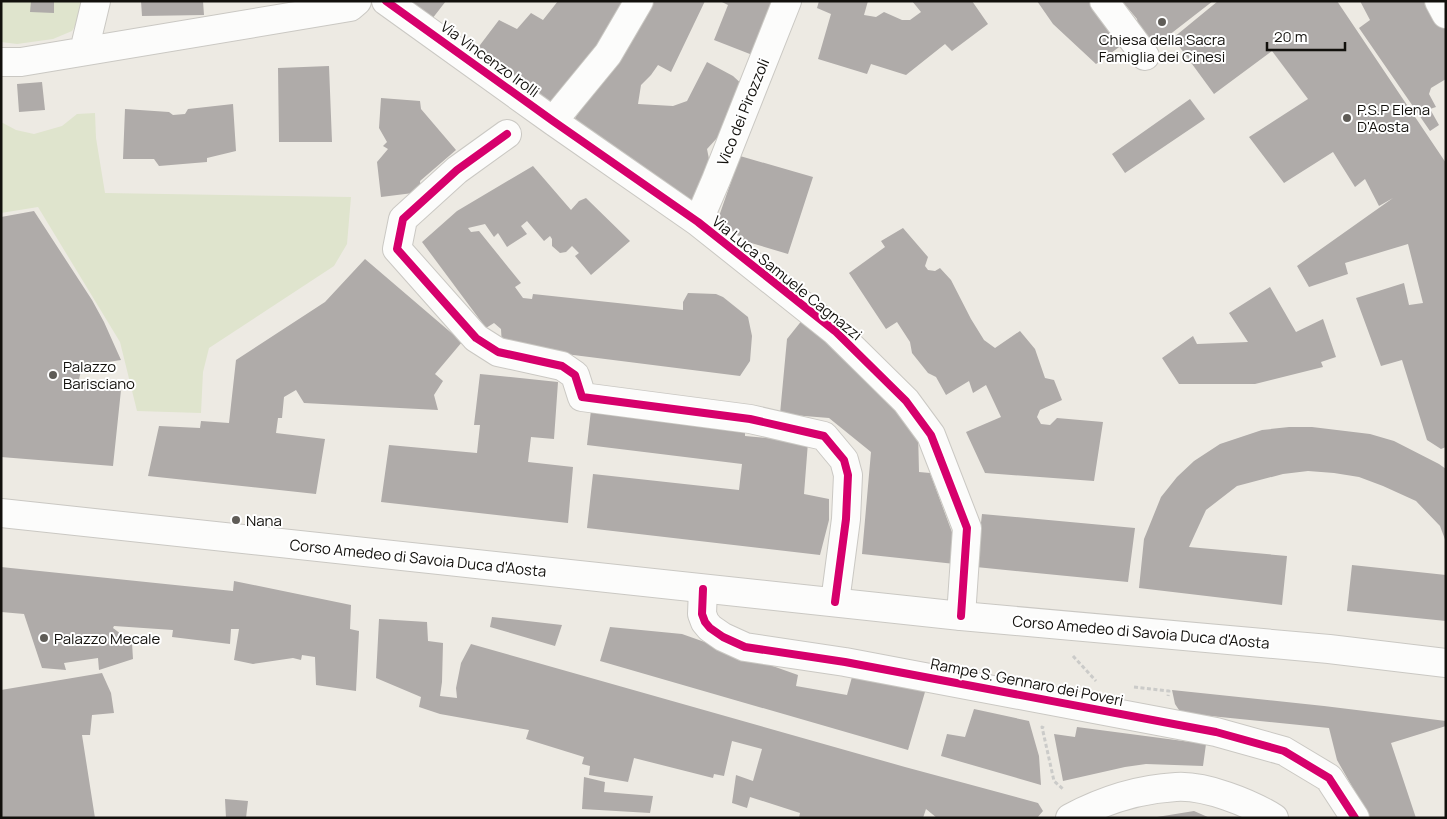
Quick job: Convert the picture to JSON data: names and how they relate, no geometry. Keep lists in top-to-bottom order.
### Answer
{
  "streets": {
    "street": [
      "Via Vincenzo Irolli",
      "Vico dei Pirozzoli",
      "Via Luca Samuele Cagnazzi",
      "Corso Amedeo di Savoia Duca d'Aosta",
      "Rampe S. Gennaro dei Poveri"
    ]
  },
  "crossings": [
    ["Via Vincenzo Irolli", "Via Luca Samuele Cagnazzi"],
    ["Vico dei Pirozzoli", "Via Luca Samuele Cagnazzi"],
    ["Via Luca Samuele Cagnazzi", "Corso Amedeo di Savoia Duca d'Aosta"],
    ["Corso Amedeo di Savoia Duca d'Aosta", "Rampe S. Gennaro dei Poveri"]
  ],
  "places": [
    "Chiesa della Sacra Famiglia dei Cinesi",
    "P.S.P Elena D'Aosta",
    "Palazzo Barisciano",
    "Nana",
    "Palazzo Mecale"
  ],
  "scale_bar": "20 m"
}
